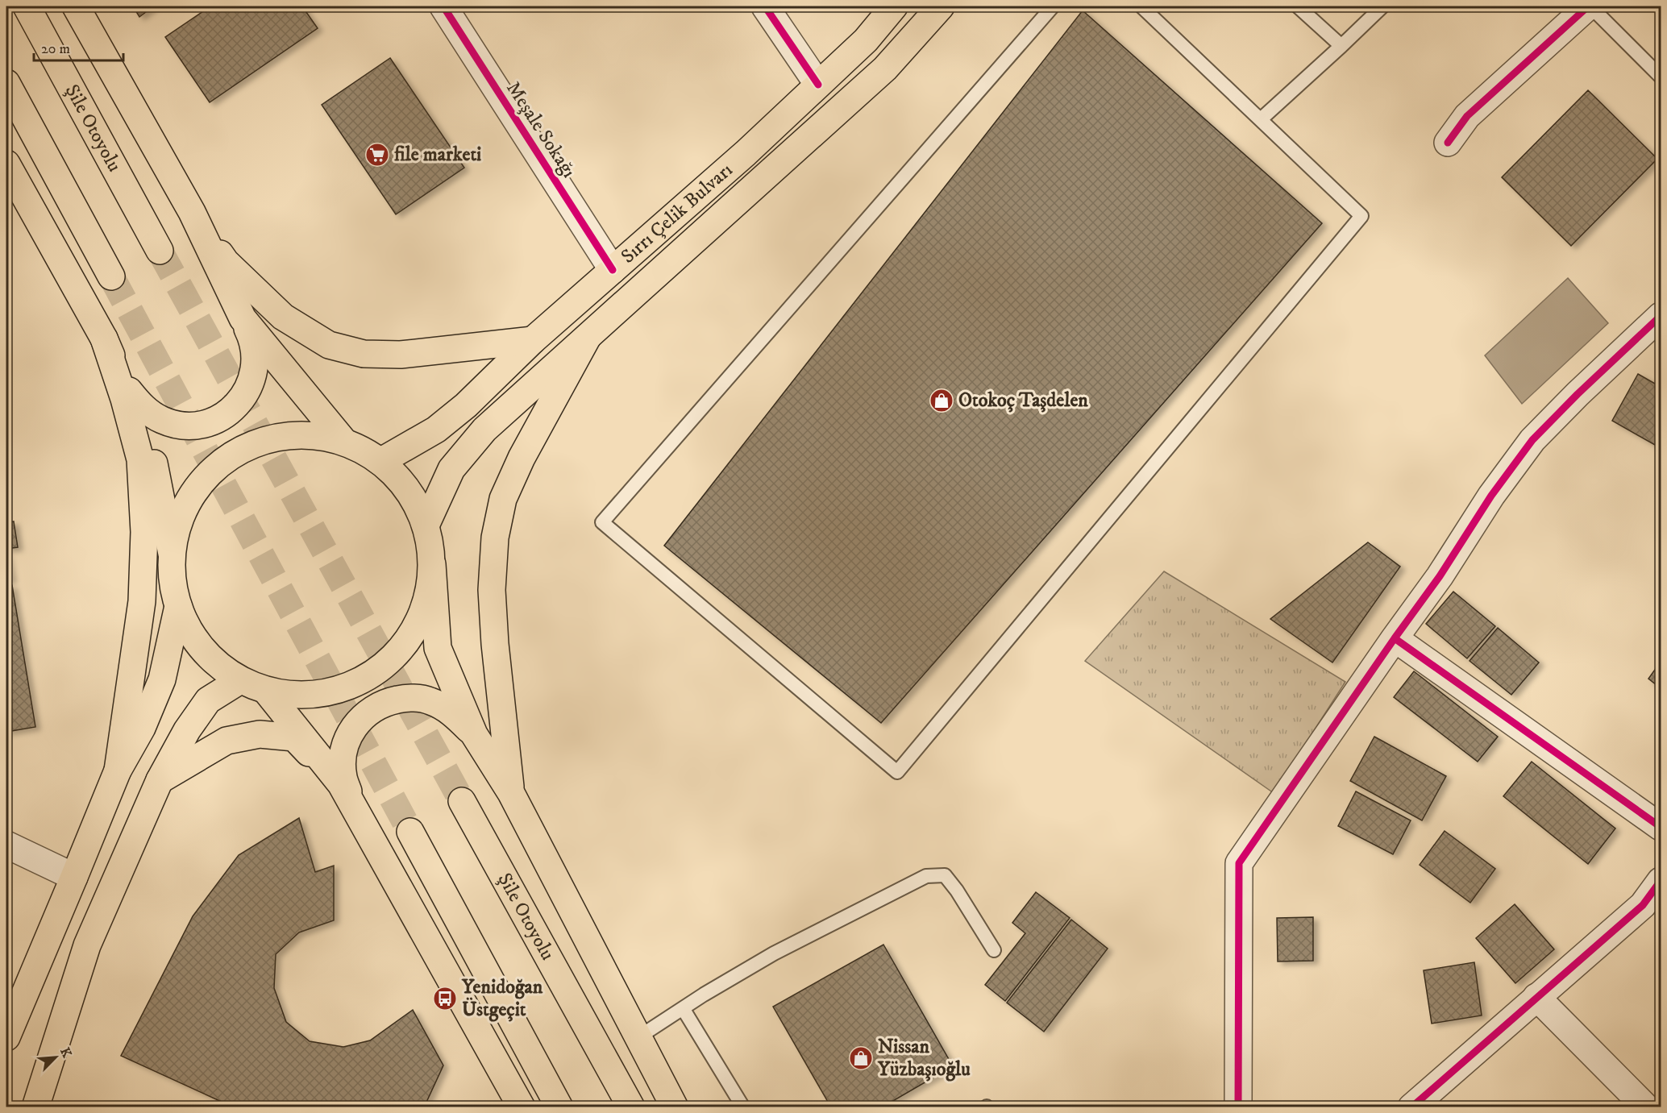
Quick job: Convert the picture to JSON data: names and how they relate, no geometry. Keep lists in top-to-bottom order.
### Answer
{
  "streets": {
    "main road": ["Şile Otoyolu", "Sırrı Çelik Bulvarı"],
    "street": ["Meşale Sokağı"]
  },
  "crossings": [
    ["Meşale Sokağı", "Sırrı Çelik Bulvarı"]
  ],
  "places": {
    "supermarket": ["file marketi"],
    "shop": ["Otokoç Taşdelen", "Nissan Yüzbaşıoğlu"],
    "bus stop": ["Yenidoğan Üstgeçit"]
  },
  "scale_bar": "20 m",
  "north": "top right"
}
